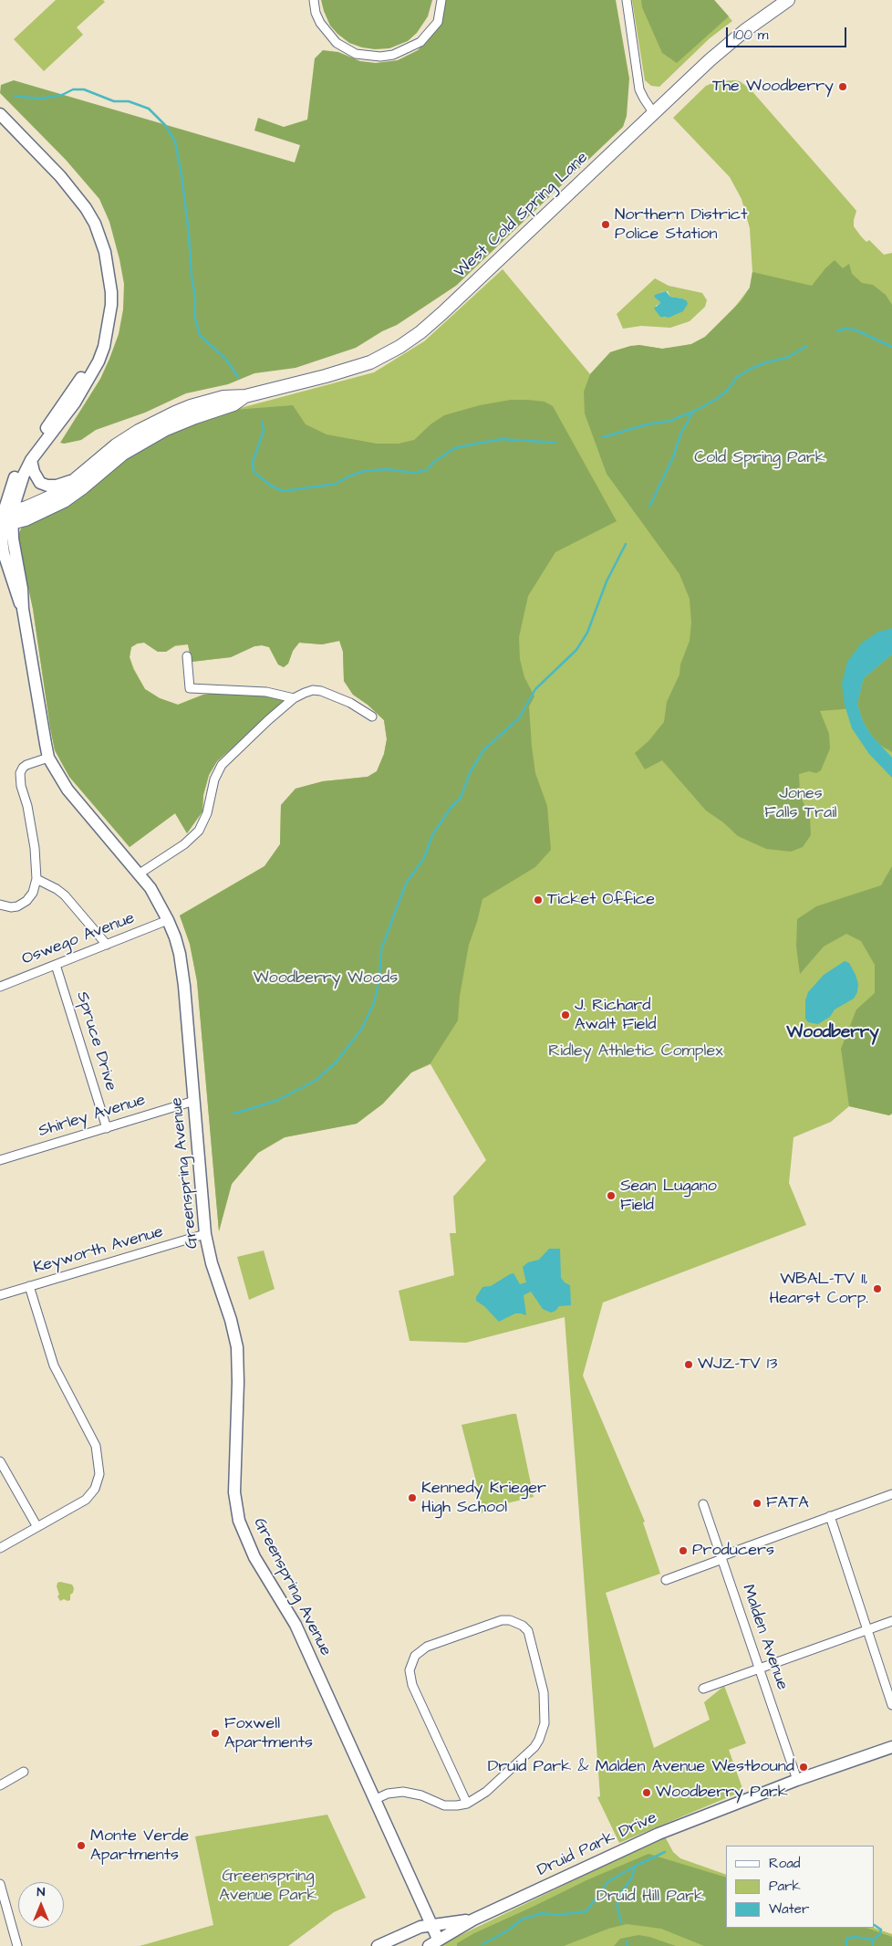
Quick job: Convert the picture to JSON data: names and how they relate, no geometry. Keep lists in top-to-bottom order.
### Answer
{
  "streets": {
    "main road": ["West Cold Spring Lane", "Greenspring Avenue", "Druid Park Drive"],
    "street": [
      "Oswego Avenue",
      "Spruce Drive",
      "Shirley Avenue",
      "Keyworth Avenue",
      "Malden Avenue"
    ]
  },
  "crossings": [
    ["West Cold Spring Lane", "Greenspring Avenue"],
    ["Oswego Avenue", "Spruce Drive"],
    ["Oswego Avenue", "Greenspring Avenue"],
    ["Spruce Drive", "Shirley Avenue"],
    ["Shirley Avenue", "Greenspring Avenue"],
    ["Greenspring Avenue", "Keyworth Avenue"],
    ["Greenspring Avenue", "Druid Park Drive"],
    ["Malden Avenue", "Druid Park Drive"]
  ],
  "districts": ["Woodberry"],
  "parks": [
    "Cold Spring Park",
    "Jones Falls Trail",
    "Woodberry Woods",
    "Ridley Athletic Complex",
    "Greenspring Avenue Park",
    "Druid Hill Park"
  ],
  "places": [
    "The Woodberry",
    "Northern District Police Station",
    "Ticket Office",
    "J. Richard Awalt Field",
    "Sean Lugano Field",
    "WBAL-TV 11, Hearst Corp.",
    "WJZ-TV 13",
    "Kennedy Krieger High School",
    "FATA",
    "Producers",
    "Foxwell Apartments",
    "Druid Park & Malden Avenue Westbound",
    "Woodberry Park",
    "Monte Verde Apartments"
  ],
  "legend": ["Road", "Park", "Water"],
  "scale_bar": "100 m",
  "north": "top"
}
